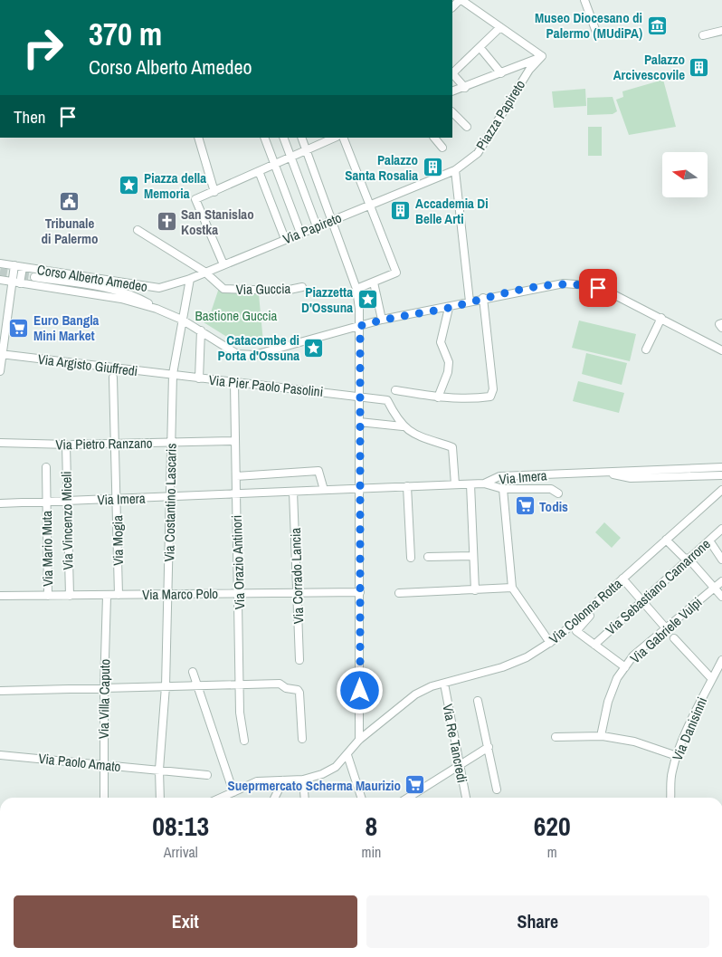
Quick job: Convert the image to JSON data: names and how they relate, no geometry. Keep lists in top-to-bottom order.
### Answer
{
  "streets": {
    "street": [
      "Piazza Papireto",
      "Via Papireto",
      "Corso Alberto Amedeo",
      "Via Guccia",
      "Via Argisto Giuffredi",
      "Via Pier Paolo Pasolini",
      "Via Pietro Ranzano",
      "Via Imera",
      "Via Costantino Lascaris",
      "Via Vincenzo Miceli",
      "Via Mogia",
      "Via Mario Muta",
      "Via Orazio Antinori",
      "Via Corrado Lancia",
      "Via Sebastiano Camarrone",
      "Via Marco Polo",
      "Via Colonna Rotta",
      "Via Gabriele Vulpi",
      "Via Villa Caputo",
      "Via Danisinni",
      "Via Re Tancredi",
      "Via Paolo Amato"
    ]
  },
  "crossings": [
    ["Piazza Papireto", "Via Papireto"],
    ["Via Papireto", "Corso Alberto Amedeo"],
    ["Via Papireto", "Via Guccia"],
    ["Via Papireto", "Via Costantino Lascaris"],
    ["Corso Alberto Amedeo", "Via Costantino Lascaris"],
    ["Via Argisto Giuffredi", "Via Pier Paolo Pasolini"],
    ["Via Argisto Giuffredi", "Via Costantino Lascaris"],
    ["Via Pier Paolo Pasolini", "Via Costantino Lascaris"],
    ["Via Pier Paolo Pasolini", "Via Orazio Antinori"],
    ["Via Pietro Ranzano", "Via Costantino Lascaris"],
    ["Via Pietro Ranzano", "Via Vincenzo Miceli"],
    ["Via Pietro Ranzano", "Via Mogia"],
    ["Via Pietro Ranzano", "Via Orazio Antinori"],
    ["Via Imera", "Via Costantino Lascaris"],
    ["Via Imera", "Via Vincenzo Miceli"],
    ["Via Imera", "Via Mogia"],
    ["Via Imera", "Via Mario Muta"],
    ["Via Imera", "Via Orazio Antinori"],
    ["Via Imera", "Via Corrado Lancia"],
    ["Via Costantino Lascaris", "Via Marco Polo"],
    ["Via Costantino Lascaris", "Via Paolo Amato"],
    ["Via Vincenzo Miceli", "Via Marco Polo"],
    ["Via Mogia", "Via Marco Polo"],
    ["Via Mario Muta", "Via Marco Polo"],
    ["Via Orazio Antinori", "Via Marco Polo"],
    ["Via Corrado Lancia", "Via Marco Polo"],
    ["Via Marco Polo", "Via Villa Caputo"],
    ["Via Colonna Rotta", "Via Re Tancredi"],
    ["Via Villa Caputo", "Via Paolo Amato"]
  ],
  "parks": ["Bastione Guccia"],
  "places": {
    "museum": ["Museo Diocesano di Palermo (MUdiPA)"],
    "building": ["Palazzo Arcivescovile", "Palazzo Santa Rosalia", "Accademia Di Belle Arti"],
    "place": ["Piazza della Memoria", "Piazzetta D'Ossuna", "Catacombe di Porta d'Ossuna"],
    "public building": ["Tribunale di Palermo"],
    "church": ["San Stanislao Kostka"],
    "supermarket": ["Euro Bangla Mini Market", "Todis", "Sueprmercato Scherma Maurizio"]
  },
  "north": "left",
  "page": {
    "turn": ["370 m", "Corso Alberto Amedeo"],
    "then": "Then",
    "eta": [
      "08:13",
      "Arrival",
      "8",
      "min",
      "620",
      "m"
    ],
    "buttons": ["Exit", "Share"]
  }
}
